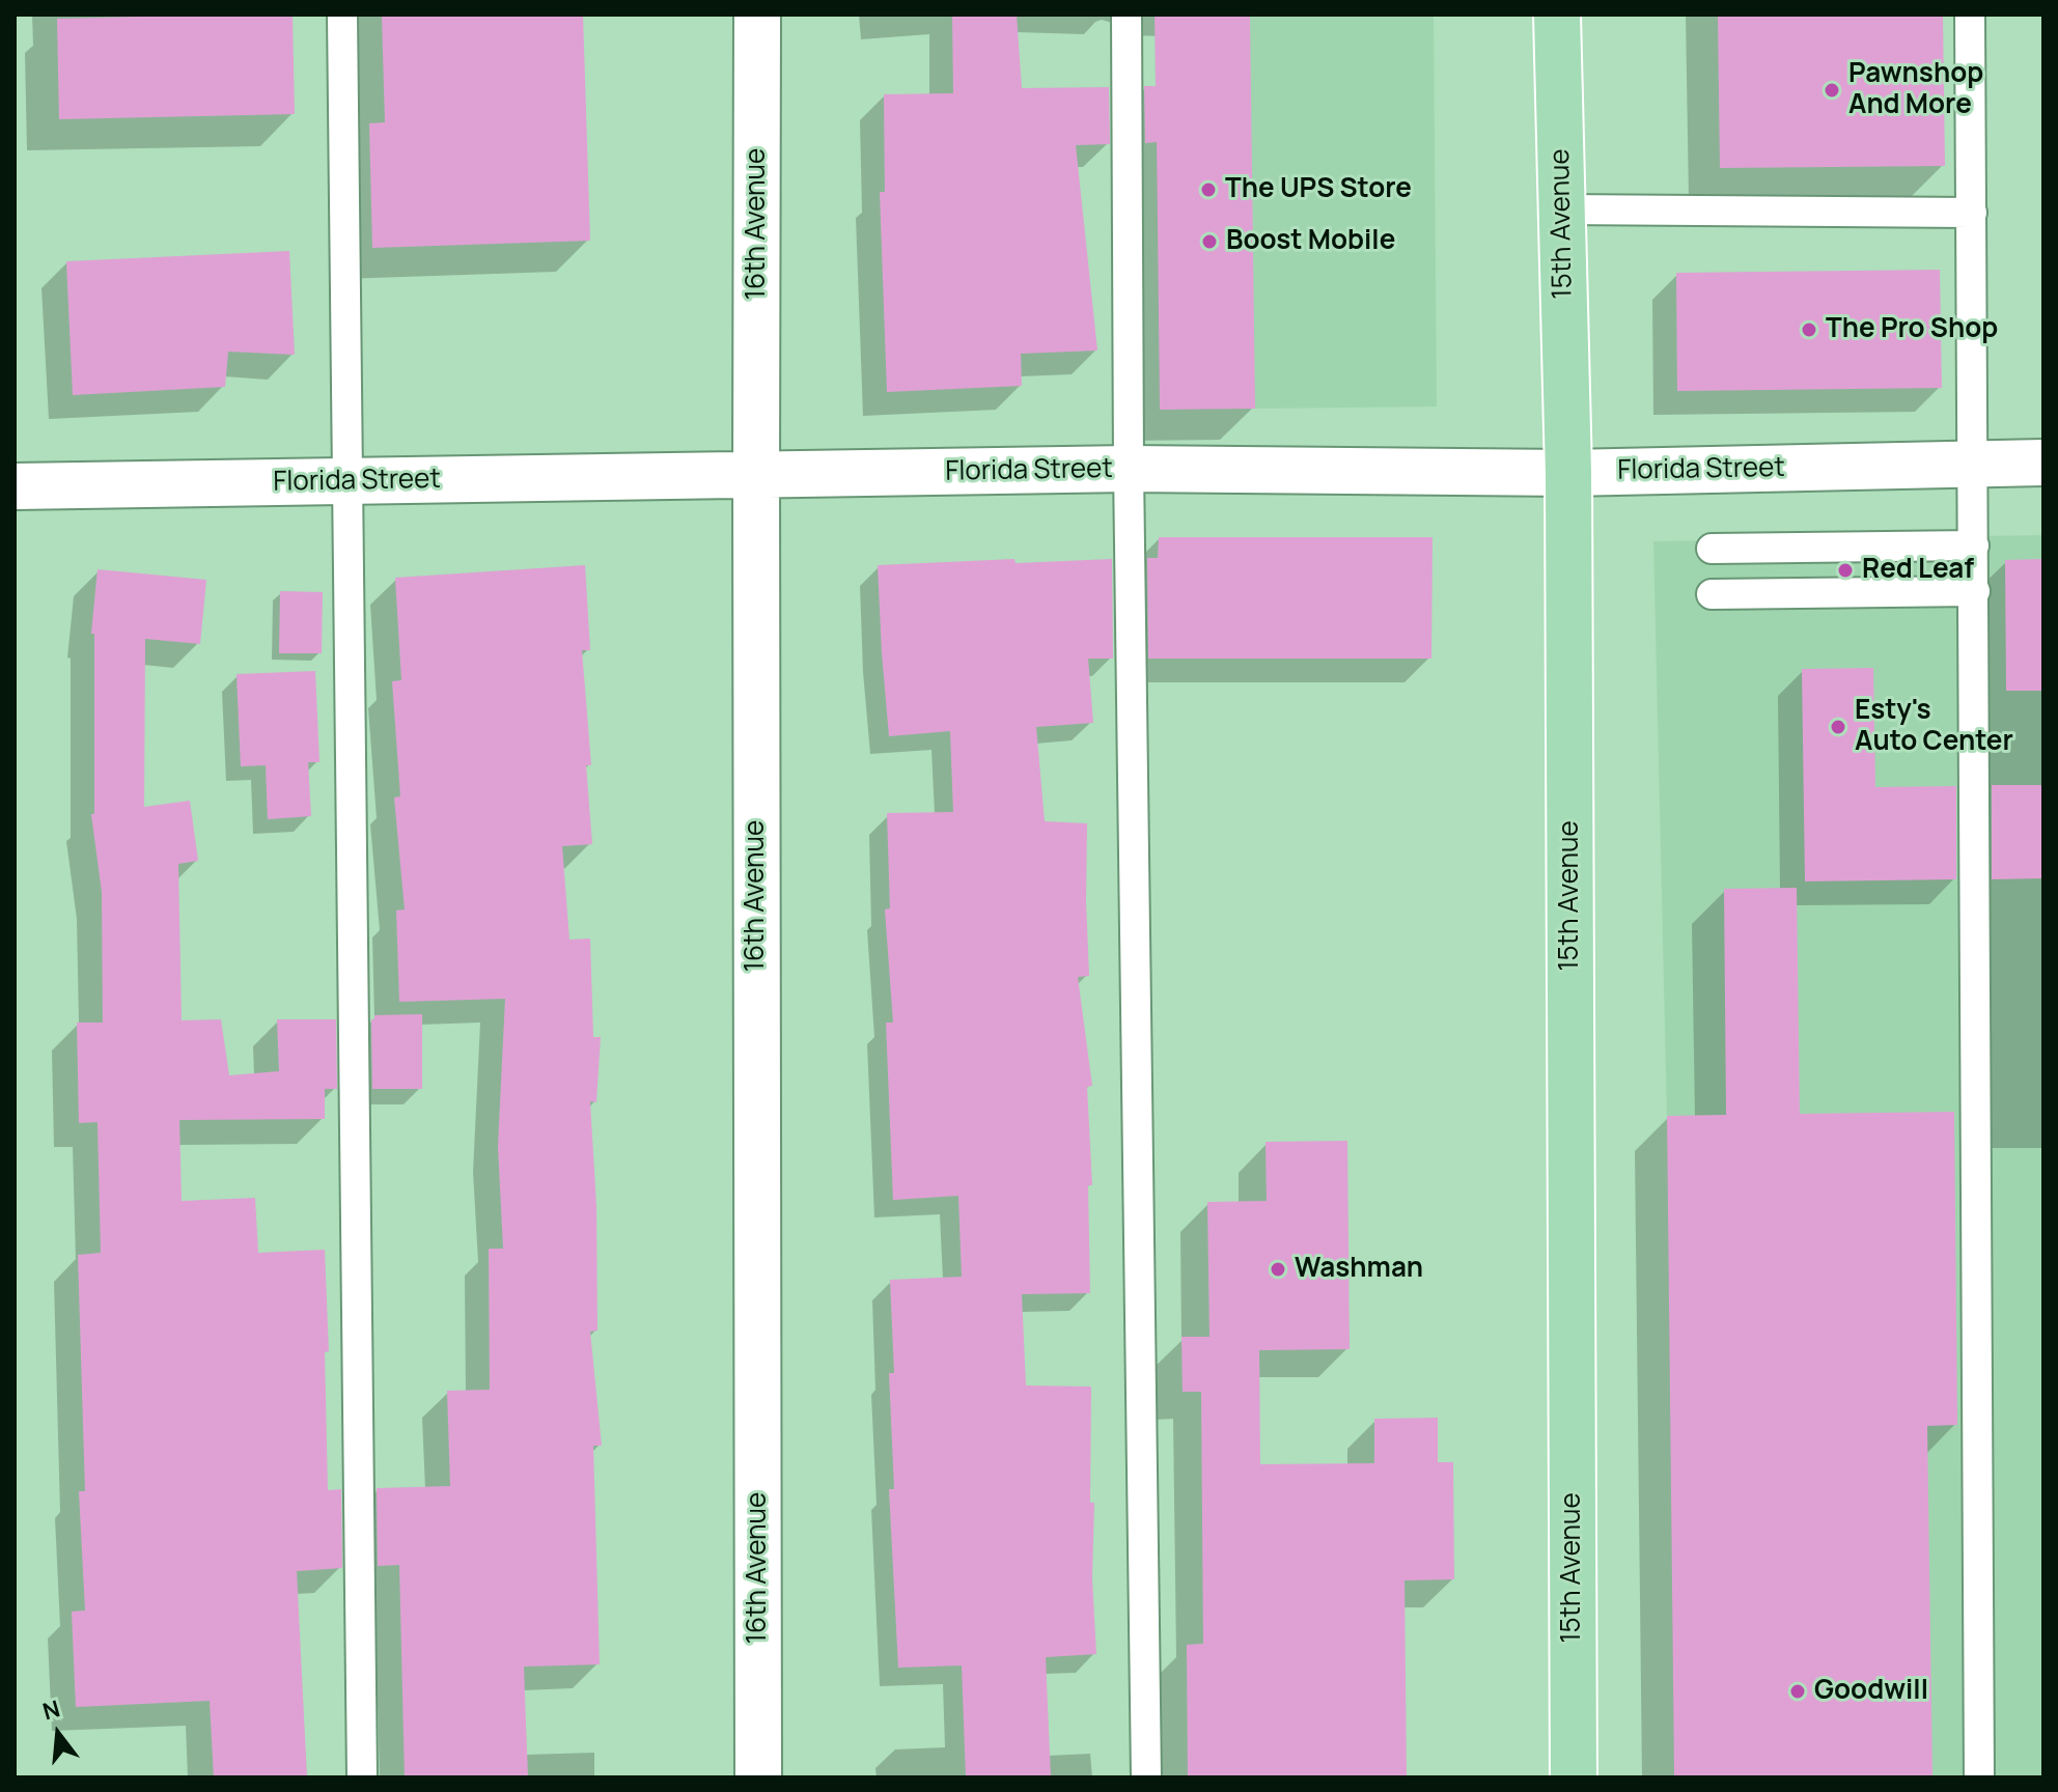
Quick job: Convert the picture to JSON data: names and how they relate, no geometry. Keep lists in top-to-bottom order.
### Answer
{
  "streets": {
    "main road": ["15th Avenue"],
    "street": ["16th Avenue", "Florida Street"]
  },
  "crossings": [
    ["16th Avenue", "Florida Street"],
    ["15th Avenue", "Florida Street"]
  ],
  "places": [
    "Pawnshop And More",
    "The UPS Store",
    "Boost Mobile",
    "The Pro Shop",
    "Red Leaf",
    "Esty's Auto Center",
    "Washman",
    "Goodwill"
  ],
  "north": "top"
}
